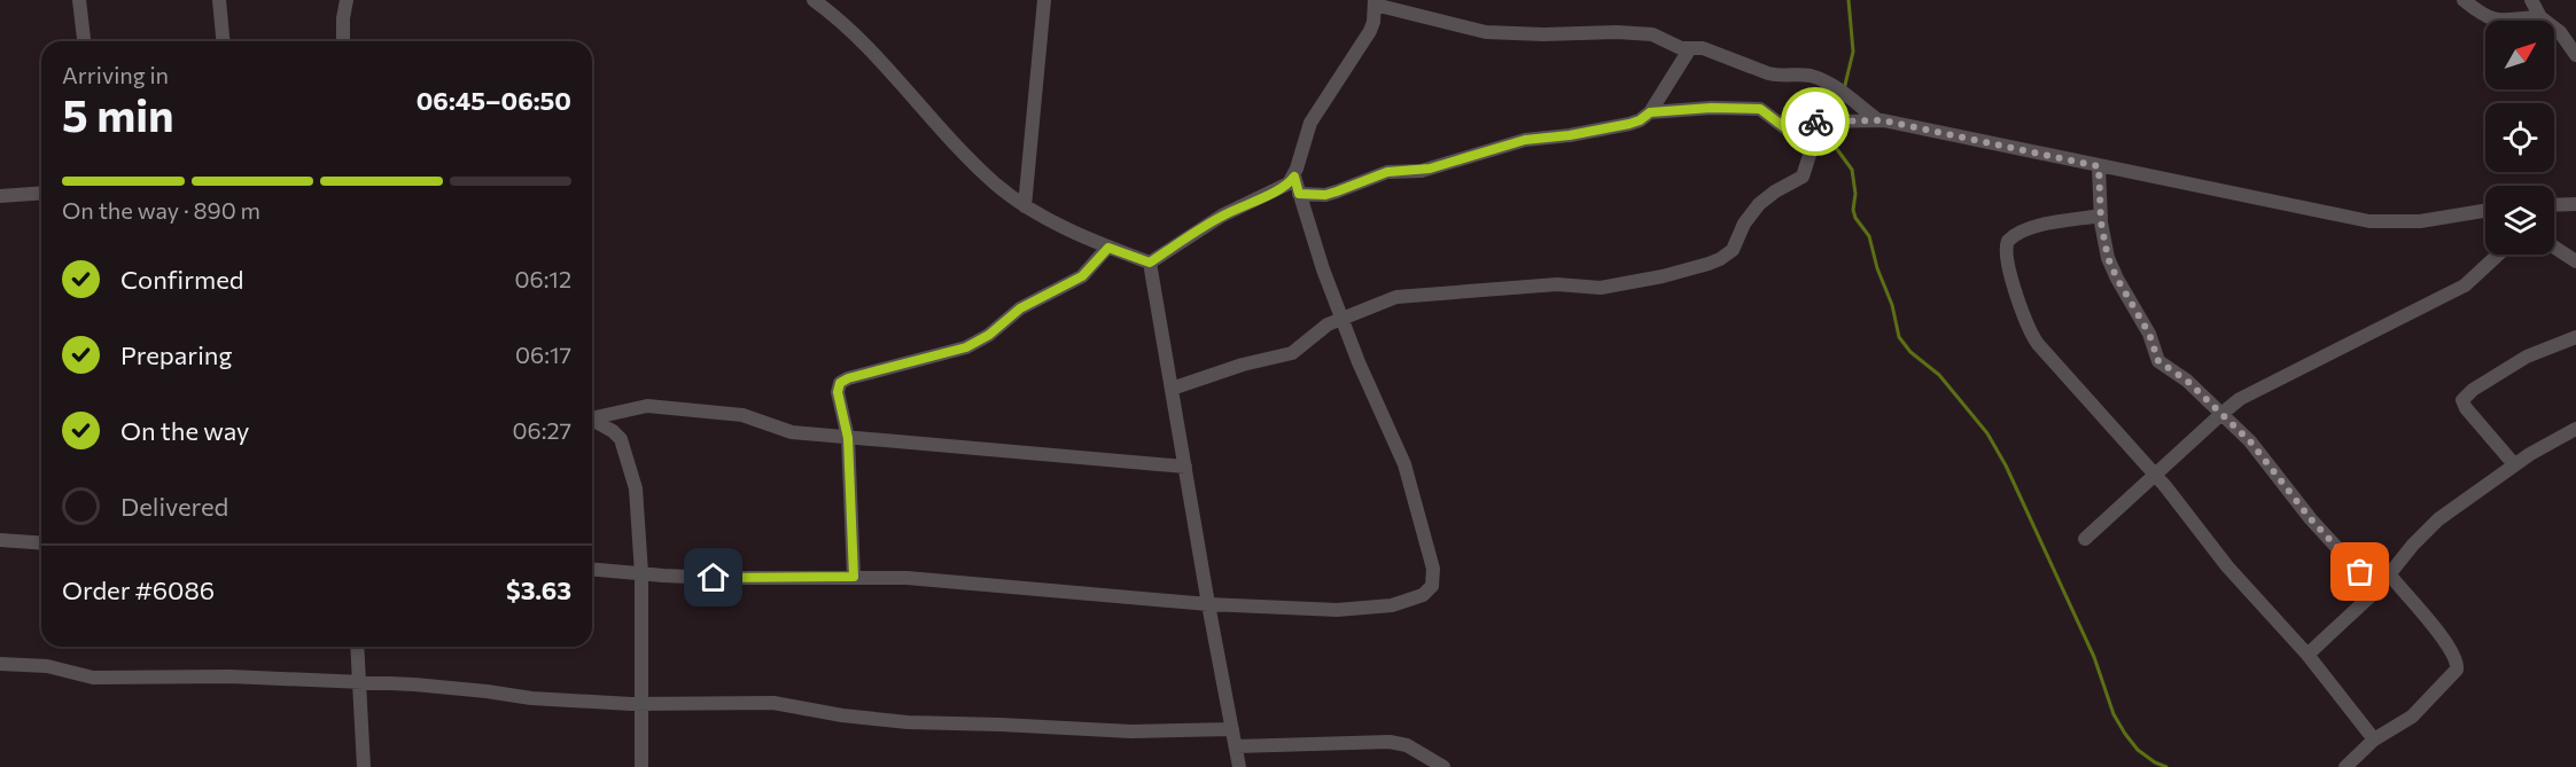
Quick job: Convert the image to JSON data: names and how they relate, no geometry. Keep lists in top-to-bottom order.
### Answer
{
  "north": "top right",
  "page": {
    "heading": ["5 min", "Arriving in", "06:45–06:50"],
    "panel": ["Order #6086", "$3.63"],
    "bar": "On the way · 890 m",
    "list": [
      ["Confirmed", "06:12"],
      ["Preparing", "06:17"],
      ["On the way", "06:27"],
      "Delivered"
    ]
  }
}
